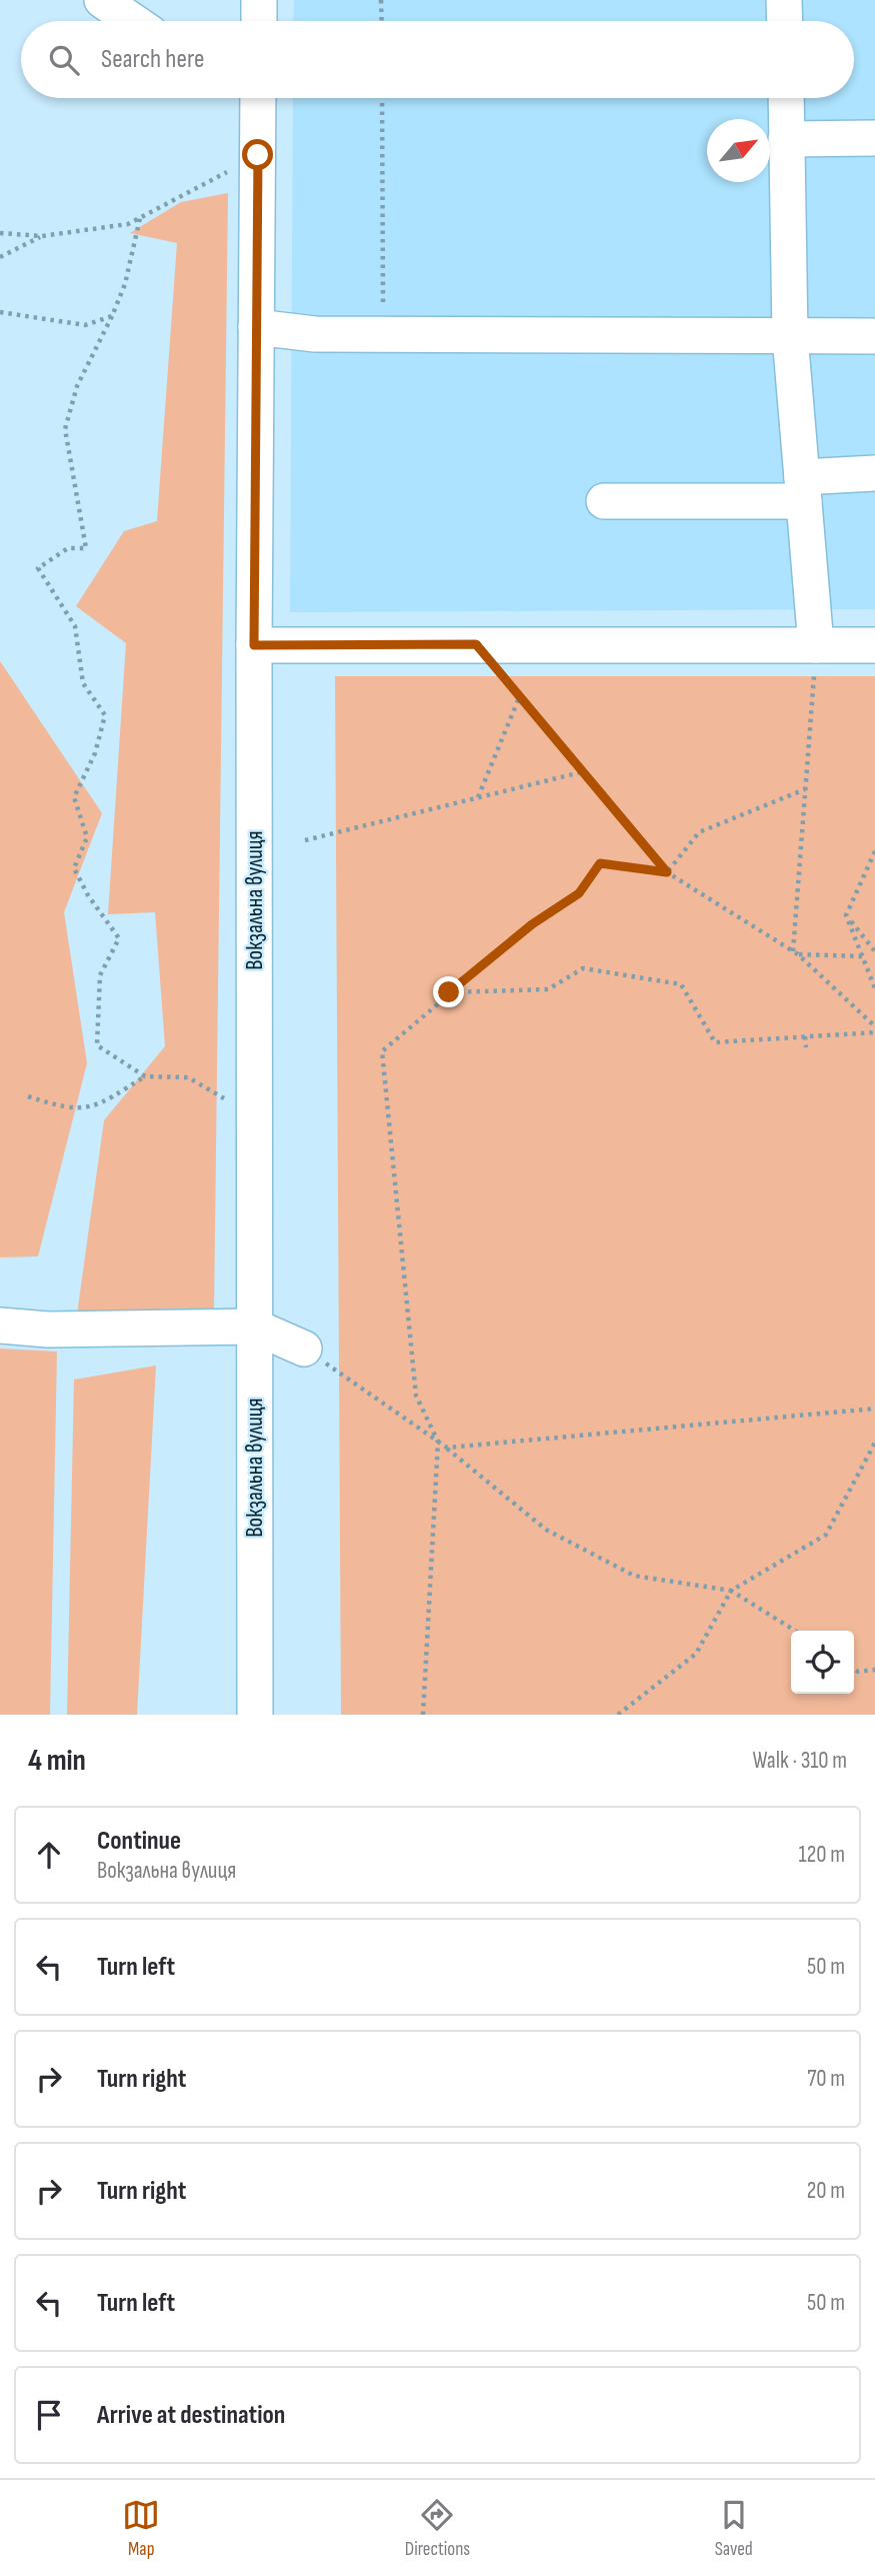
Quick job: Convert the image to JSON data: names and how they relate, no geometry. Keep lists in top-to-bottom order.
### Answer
{
  "streets": {
    "street": ["Вокзальна вулиця"]
  },
  "north": "top right",
  "page": {
    "search": "Search here",
    "heading": ["4 min", "Walk · 310 m"],
    "list": [
      ["Continue", "Вокзальна вулиця", "120 m"],
      ["Turn left", "50 m"],
      ["Turn right", "70 m"],
      ["Turn right", "20 m"],
      ["Turn left", "50 m"],
      "Arrive at destination"
    ],
    "nav": ["Map", "Directions", "Saved"]
  }
}
